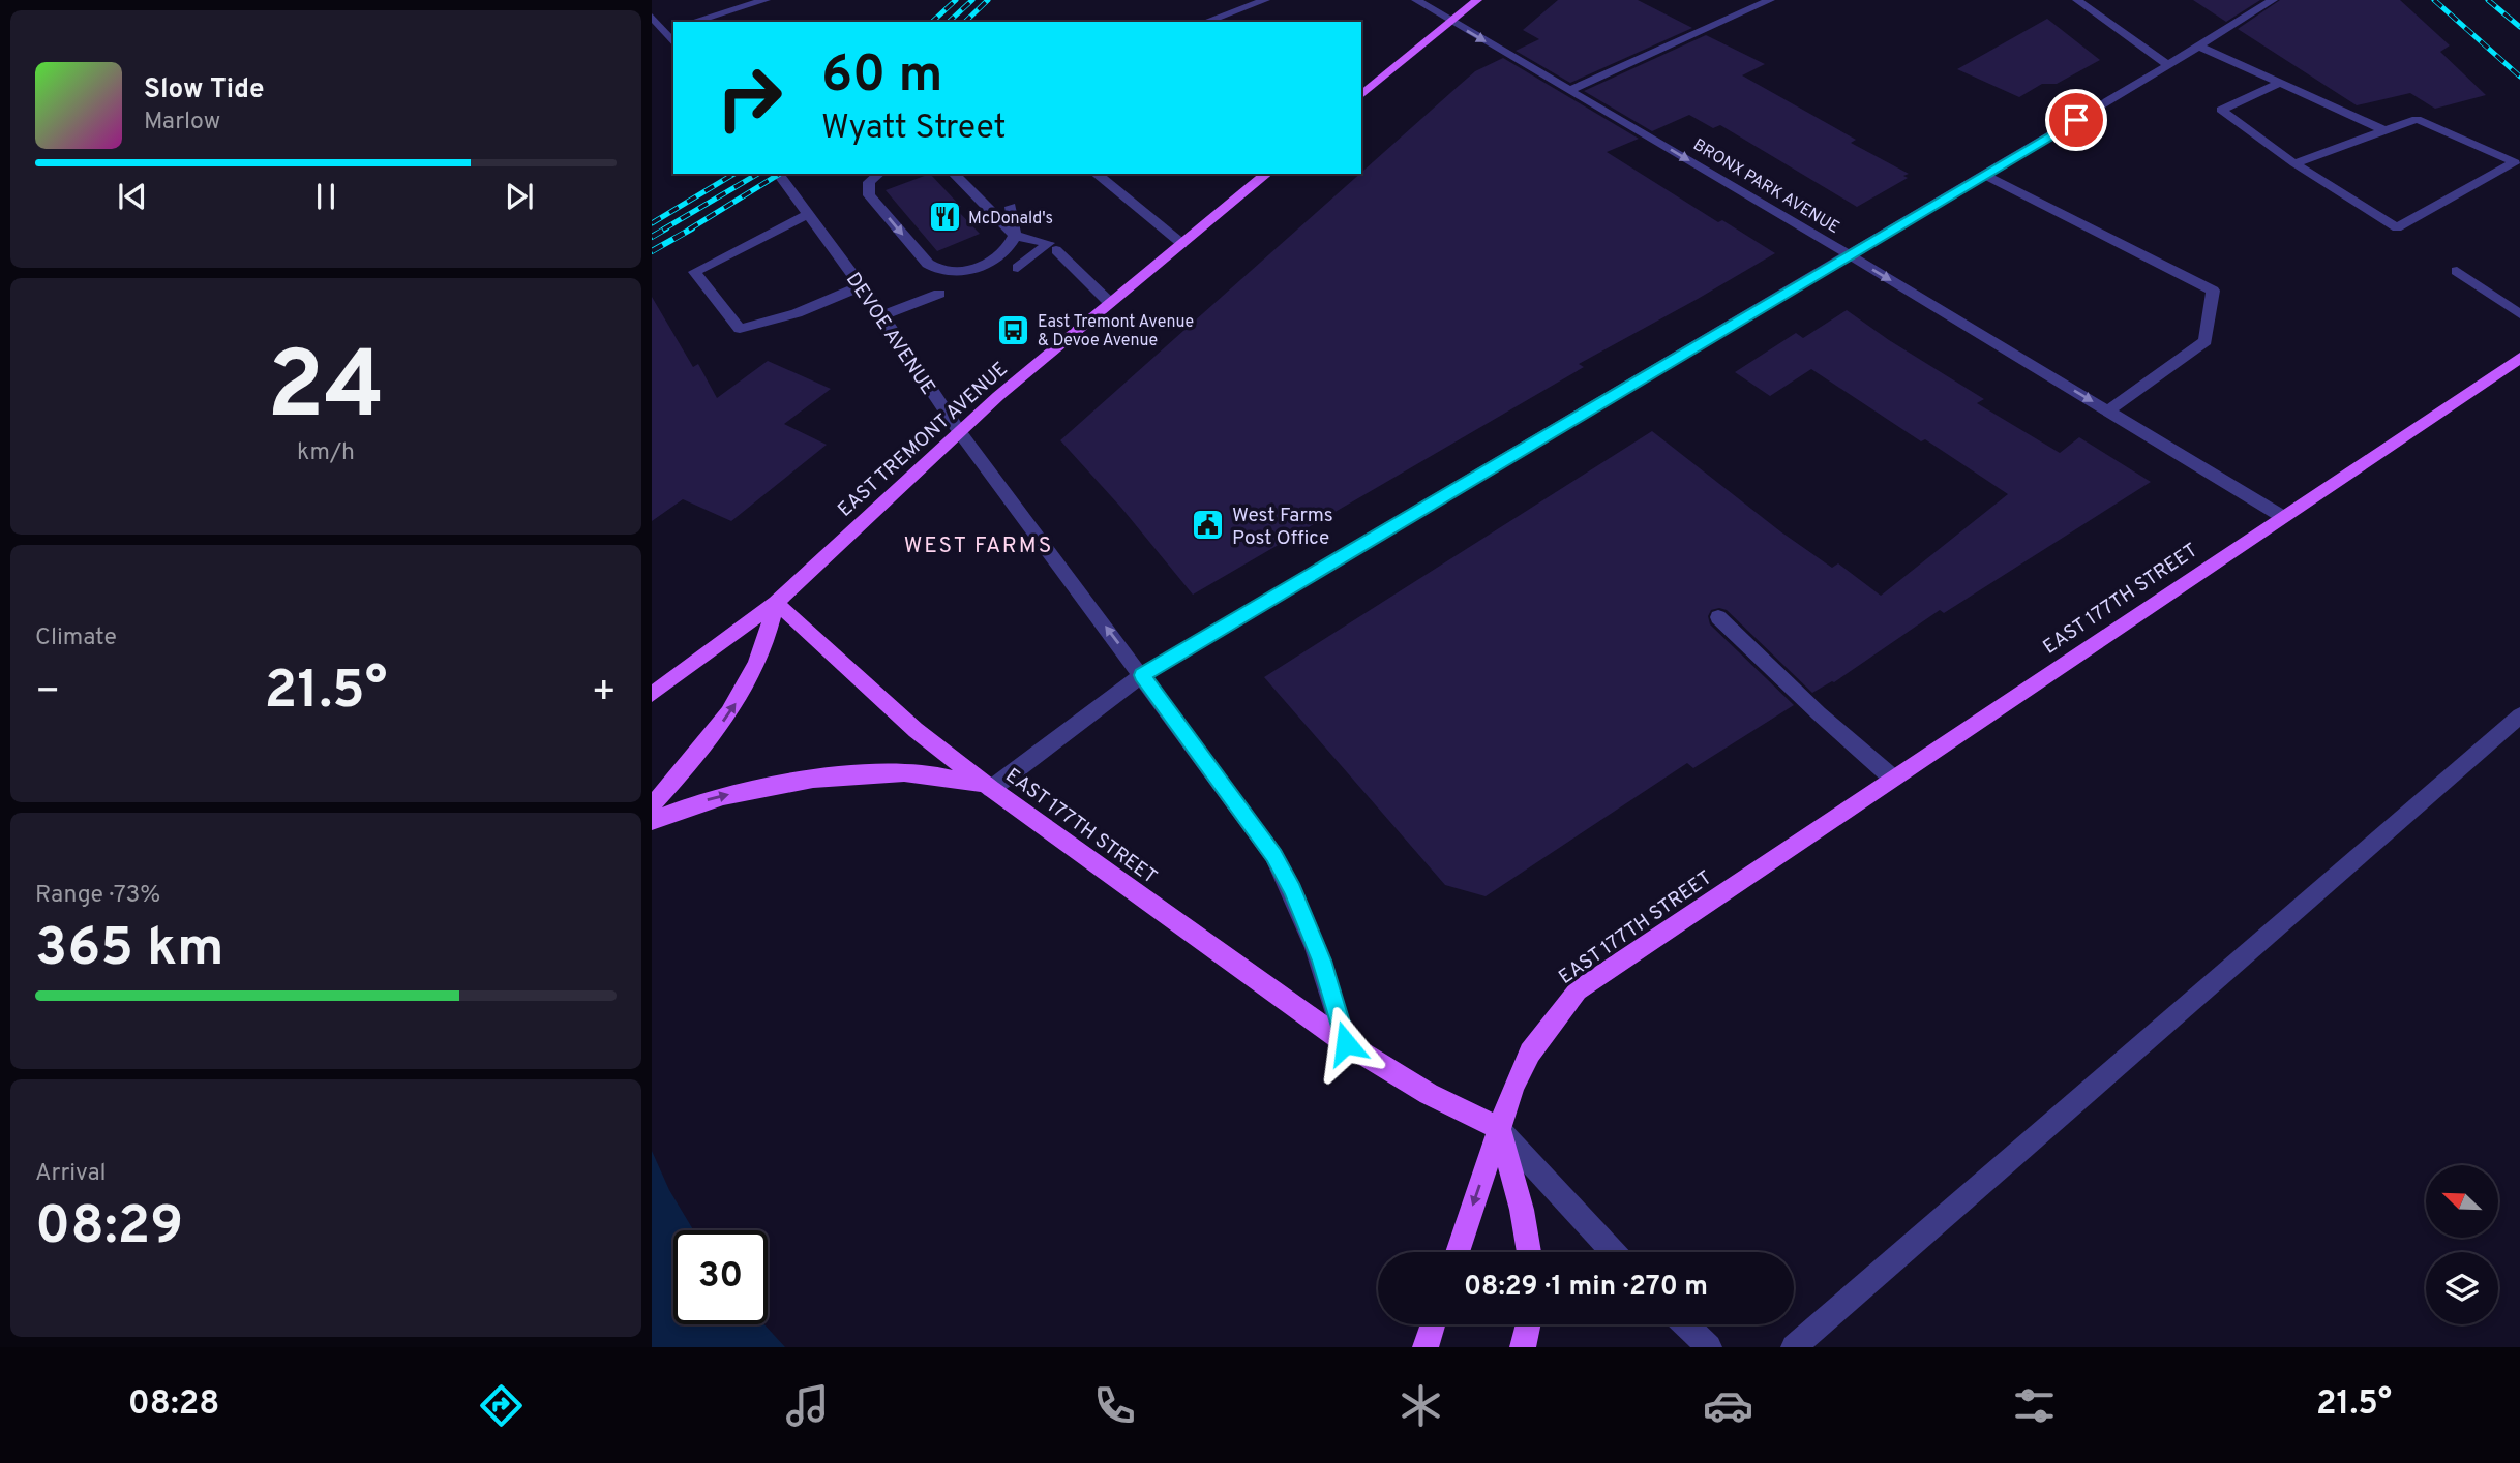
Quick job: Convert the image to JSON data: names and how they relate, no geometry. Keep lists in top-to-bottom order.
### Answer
{
  "streets": {
    "main road": ["EAST TREMONT AVENUE", "EAST 177TH STREET"],
    "street": ["BRONX PARK AVENUE", "DEVOE AVENUE"]
  },
  "crossings": [
    ["BRONX PARK AVENUE", "EAST 177TH STREET"],
    ["DEVOE AVENUE", "EAST TREMONT AVENUE"],
    ["DEVOE AVENUE", "EAST 177TH STREET"],
    ["EAST TREMONT AVENUE", "EAST 177TH STREET"]
  ],
  "one_way": ["BRONX PARK AVENUE"],
  "districts": ["WEST FARMS"],
  "places": {
    "restaurant": ["McDonald's"],
    "bus stop": ["East Tremont Avenue & Devoe Avenue"],
    "public building": ["West Farms Post Office"]
  },
  "north": "top left",
  "page": {
    "turn": ["60 m", "Wyatt Street"],
    "song": ["Slow Tide", "Marlow"],
    "tile": [
      ["24", "km/h"],
      "Climate",
      ["Range · 73%", "365 km"],
      ["Arrival", "08:29"]
    ],
    "heat": ["−", "21.5°", "+"],
    "limit": "30",
    "trip": "08:29 · 1 min · 270 m",
    "tabs": ["08:28", "21.5°"]
  }
}
